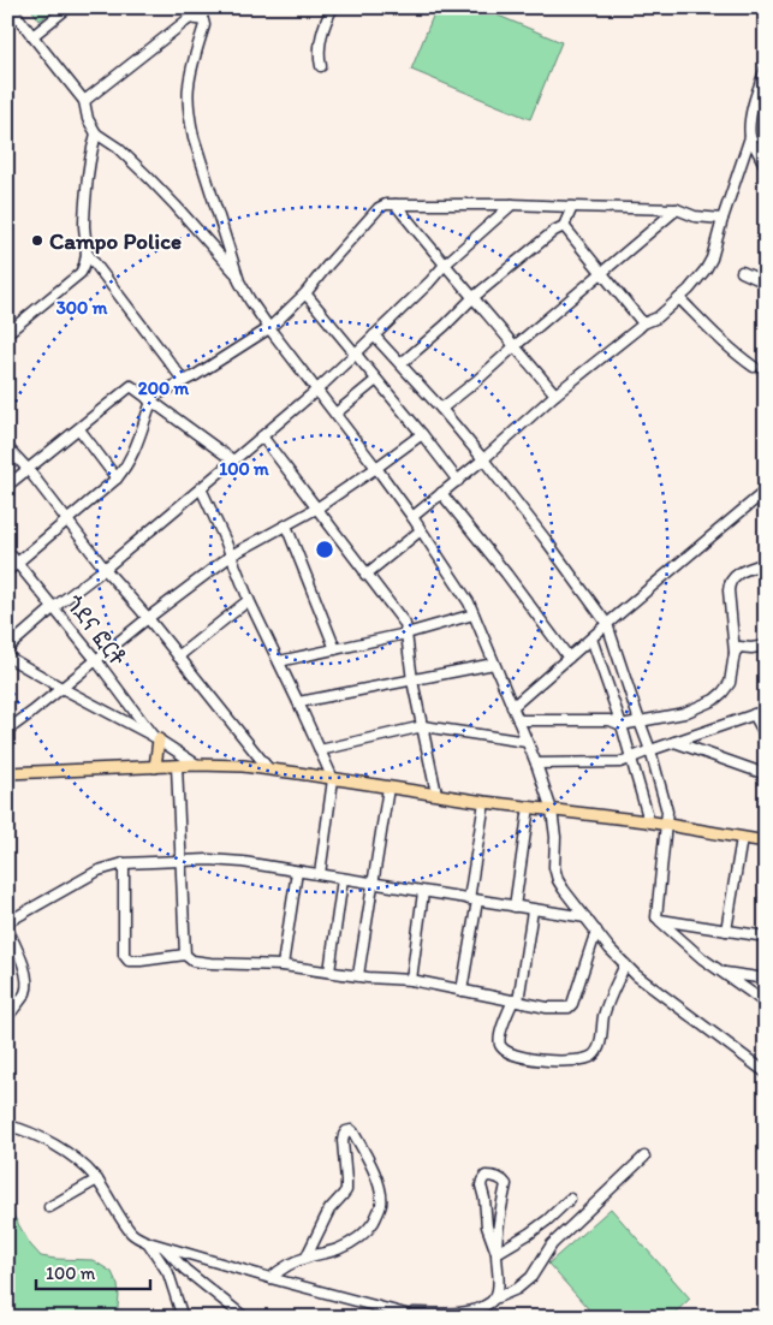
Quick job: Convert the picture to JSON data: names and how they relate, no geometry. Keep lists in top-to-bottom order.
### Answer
{
  "streets": {
    "street": ["ጎደና ፎርቶ"]
  },
  "places": ["Campo Police"],
  "scale_bar": "100 m",
  "rings": ["300 m", "200 m", "100 m"]
}
